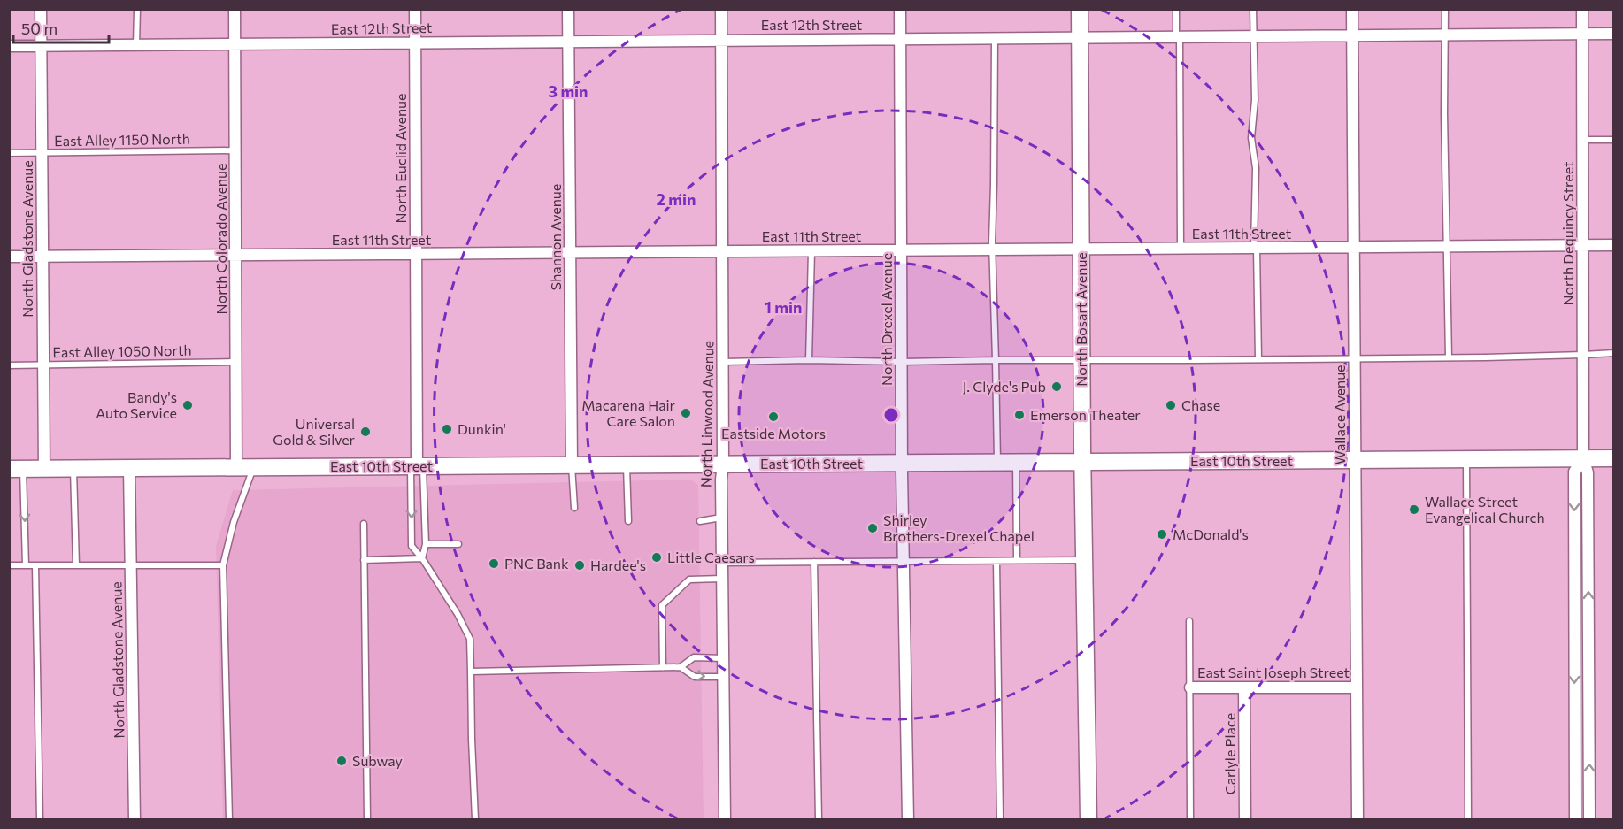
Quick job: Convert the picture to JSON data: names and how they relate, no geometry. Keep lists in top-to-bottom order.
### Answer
{
  "streets": {
    "main road": ["North Bosart Avenue", "East 10th Street"],
    "street": [
      "East 12th Street",
      "North Euclid Avenue",
      "East 11th Street",
      "North Dequincy Street",
      "Shannon Avenue",
      "North Gladstone Avenue",
      "North Colorado Avenue",
      "North Drexel Avenue",
      "North Linwood Avenue",
      "Wallace Avenue",
      "East Saint Joseph Street",
      "Carlyle Place"
    ],
    "lane": ["East Alley 1150 North", "East Alley 1050 North"]
  },
  "crossings": [
    ["East 12th Street", "North Euclid Avenue"],
    ["East 12th Street", "North Dequincy Street"],
    ["East 12th Street", "Shannon Avenue"],
    ["East 12th Street", "North Gladstone Avenue"],
    ["East 12th Street", "North Colorado Avenue"],
    ["East 12th Street", "North Drexel Avenue"],
    ["East 12th Street", "North Bosart Avenue"],
    ["East 12th Street", "North Linwood Avenue"],
    ["East 12th Street", "Wallace Avenue"],
    ["East Alley 1150 North", "North Gladstone Avenue"],
    ["East Alley 1150 North", "North Colorado Avenue"],
    ["North Euclid Avenue", "East 11th Street"],
    ["North Euclid Avenue", "East 10th Street"],
    ["East 11th Street", "North Dequincy Street"],
    ["East 11th Street", "Shannon Avenue"],
    ["East 11th Street", "North Gladstone Avenue"],
    ["East 11th Street", "North Colorado Avenue"],
    ["East 11th Street", "North Drexel Avenue"],
    ["East 11th Street", "North Bosart Avenue"],
    ["East 11th Street", "North Linwood Avenue"],
    ["East 11th Street", "Wallace Avenue"],
    ["North Dequincy Street", "East 10th Street"],
    ["Shannon Avenue", "East 10th Street"],
    ["North Gladstone Avenue", "East Alley 1050 North"],
    ["North Gladstone Avenue", "East 10th Street"],
    ["North Colorado Avenue", "East Alley 1050 North"],
    ["North Colorado Avenue", "East 10th Street"],
    ["North Drexel Avenue", "East 10th Street"],
    ["North Bosart Avenue", "East 10th Street"],
    ["North Linwood Avenue", "East 10th Street"],
    ["Wallace Avenue", "East 10th Street"],
    ["Wallace Avenue", "East Saint Joseph Street"],
    ["East Saint Joseph Street", "Carlyle Place"]
  ],
  "places": [
    "J. Clyde's Pub",
    "Bandy's Auto Service",
    "Chase",
    "Macarena Hair Care Salon",
    "Emerson Theater",
    "Eastside Motors",
    "Dunkin'",
    "Universal Gold & Silver",
    "Wallace Street Evangelical Church",
    "Shirley Brothers-Drexel Chapel",
    "McDonald's",
    "Little Caesars",
    "PNC Bank",
    "Hardee's",
    "Subway"
  ],
  "scale_bar": "50 m",
  "rings": ["3 min", "2 min", "1 min"]
}
